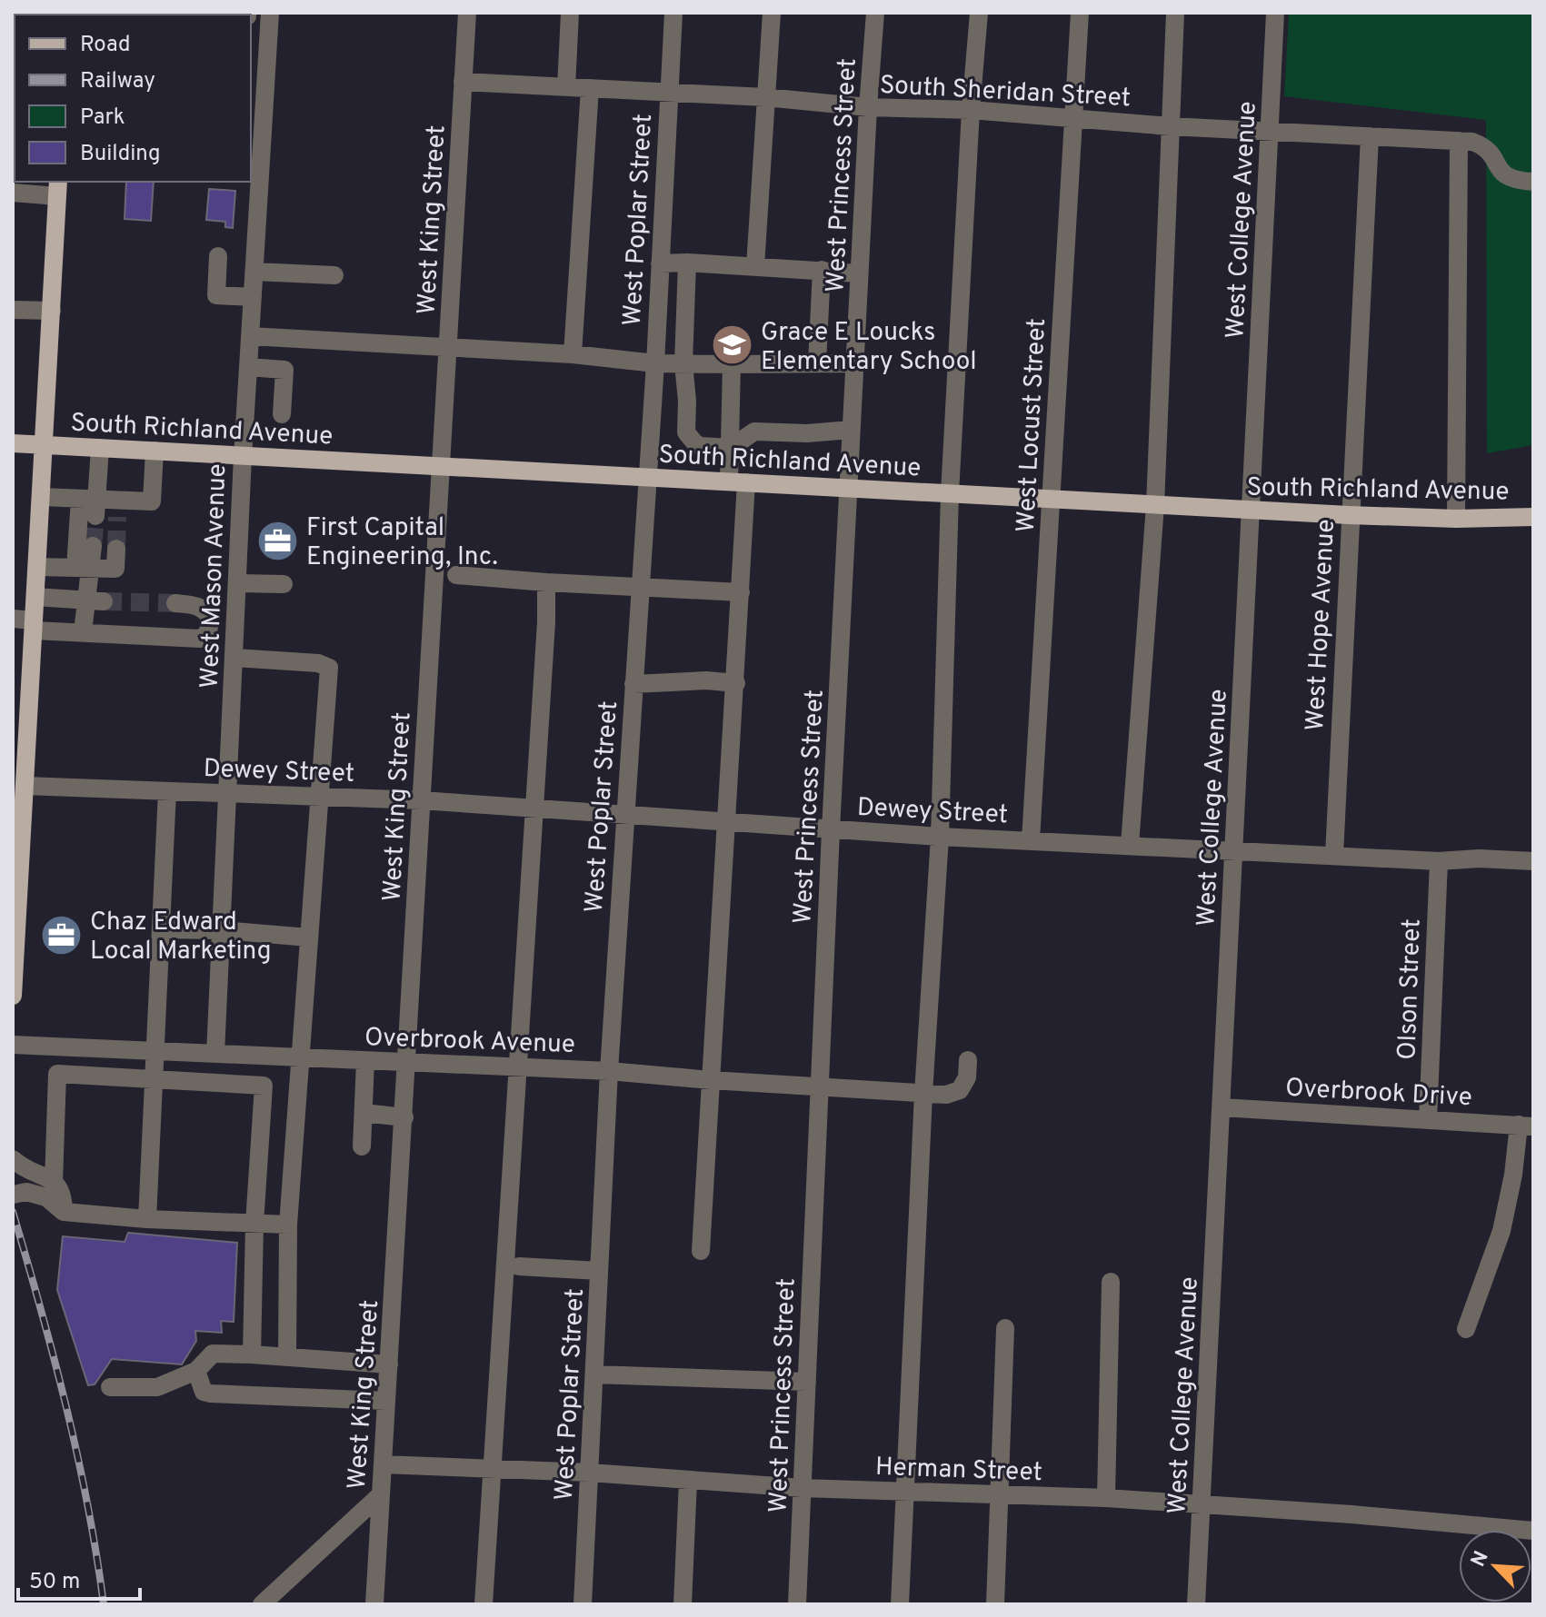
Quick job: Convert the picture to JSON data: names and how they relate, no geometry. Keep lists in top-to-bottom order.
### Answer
{
  "streets": {
    "main road": ["South Richland Avenue"],
    "street": [
      "South Sheridan Street",
      "West Princess Street",
      "West King Street",
      "West Poplar Street",
      "West College Avenue",
      "West Locust Street",
      "West Mason Avenue",
      "West Hope Avenue",
      "Dewey Street",
      "Olson Street",
      "Overbrook Avenue",
      "Overbrook Drive",
      "Herman Street"
    ]
  },
  "crossings": [
    ["South Sheridan Street", "West Princess Street"],
    ["South Sheridan Street", "West King Street"],
    ["South Sheridan Street", "West Poplar Street"],
    ["South Sheridan Street", "West College Avenue"],
    ["South Sheridan Street", "West Locust Street"],
    ["South Sheridan Street", "West Hope Avenue"],
    ["West Princess Street", "South Richland Avenue"],
    ["West Princess Street", "Dewey Street"],
    ["West Princess Street", "Overbrook Avenue"],
    ["West Princess Street", "Herman Street"],
    ["West King Street", "South Richland Avenue"],
    ["West King Street", "Dewey Street"],
    ["West King Street", "Overbrook Avenue"],
    ["West King Street", "Herman Street"],
    ["West Poplar Street", "South Richland Avenue"],
    ["West Poplar Street", "Dewey Street"],
    ["West Poplar Street", "Overbrook Avenue"],
    ["West Poplar Street", "Herman Street"],
    ["West College Avenue", "South Richland Avenue"],
    ["West College Avenue", "Dewey Street"],
    ["West College Avenue", "Overbrook Drive"],
    ["West College Avenue", "Herman Street"],
    ["West Locust Street", "South Richland Avenue"],
    ["West Locust Street", "Dewey Street"],
    ["South Richland Avenue", "West Mason Avenue"],
    ["South Richland Avenue", "West Hope Avenue"],
    ["West Mason Avenue", "Dewey Street"],
    ["West Mason Avenue", "Overbrook Avenue"],
    ["West Hope Avenue", "Dewey Street"],
    ["Dewey Street", "Olson Street"],
    ["Olson Street", "Overbrook Drive"]
  ],
  "places": {
    "school or university": ["Grace E Loucks Elementary School"],
    "office": ["First Capital Engineering, Inc.", "Chaz Edward Local Marketing"]
  },
  "legend": [
    "Road",
    "Railway",
    "Park",
    "Building"
  ],
  "scale_bar": "50 m",
  "north": "top left"
}
